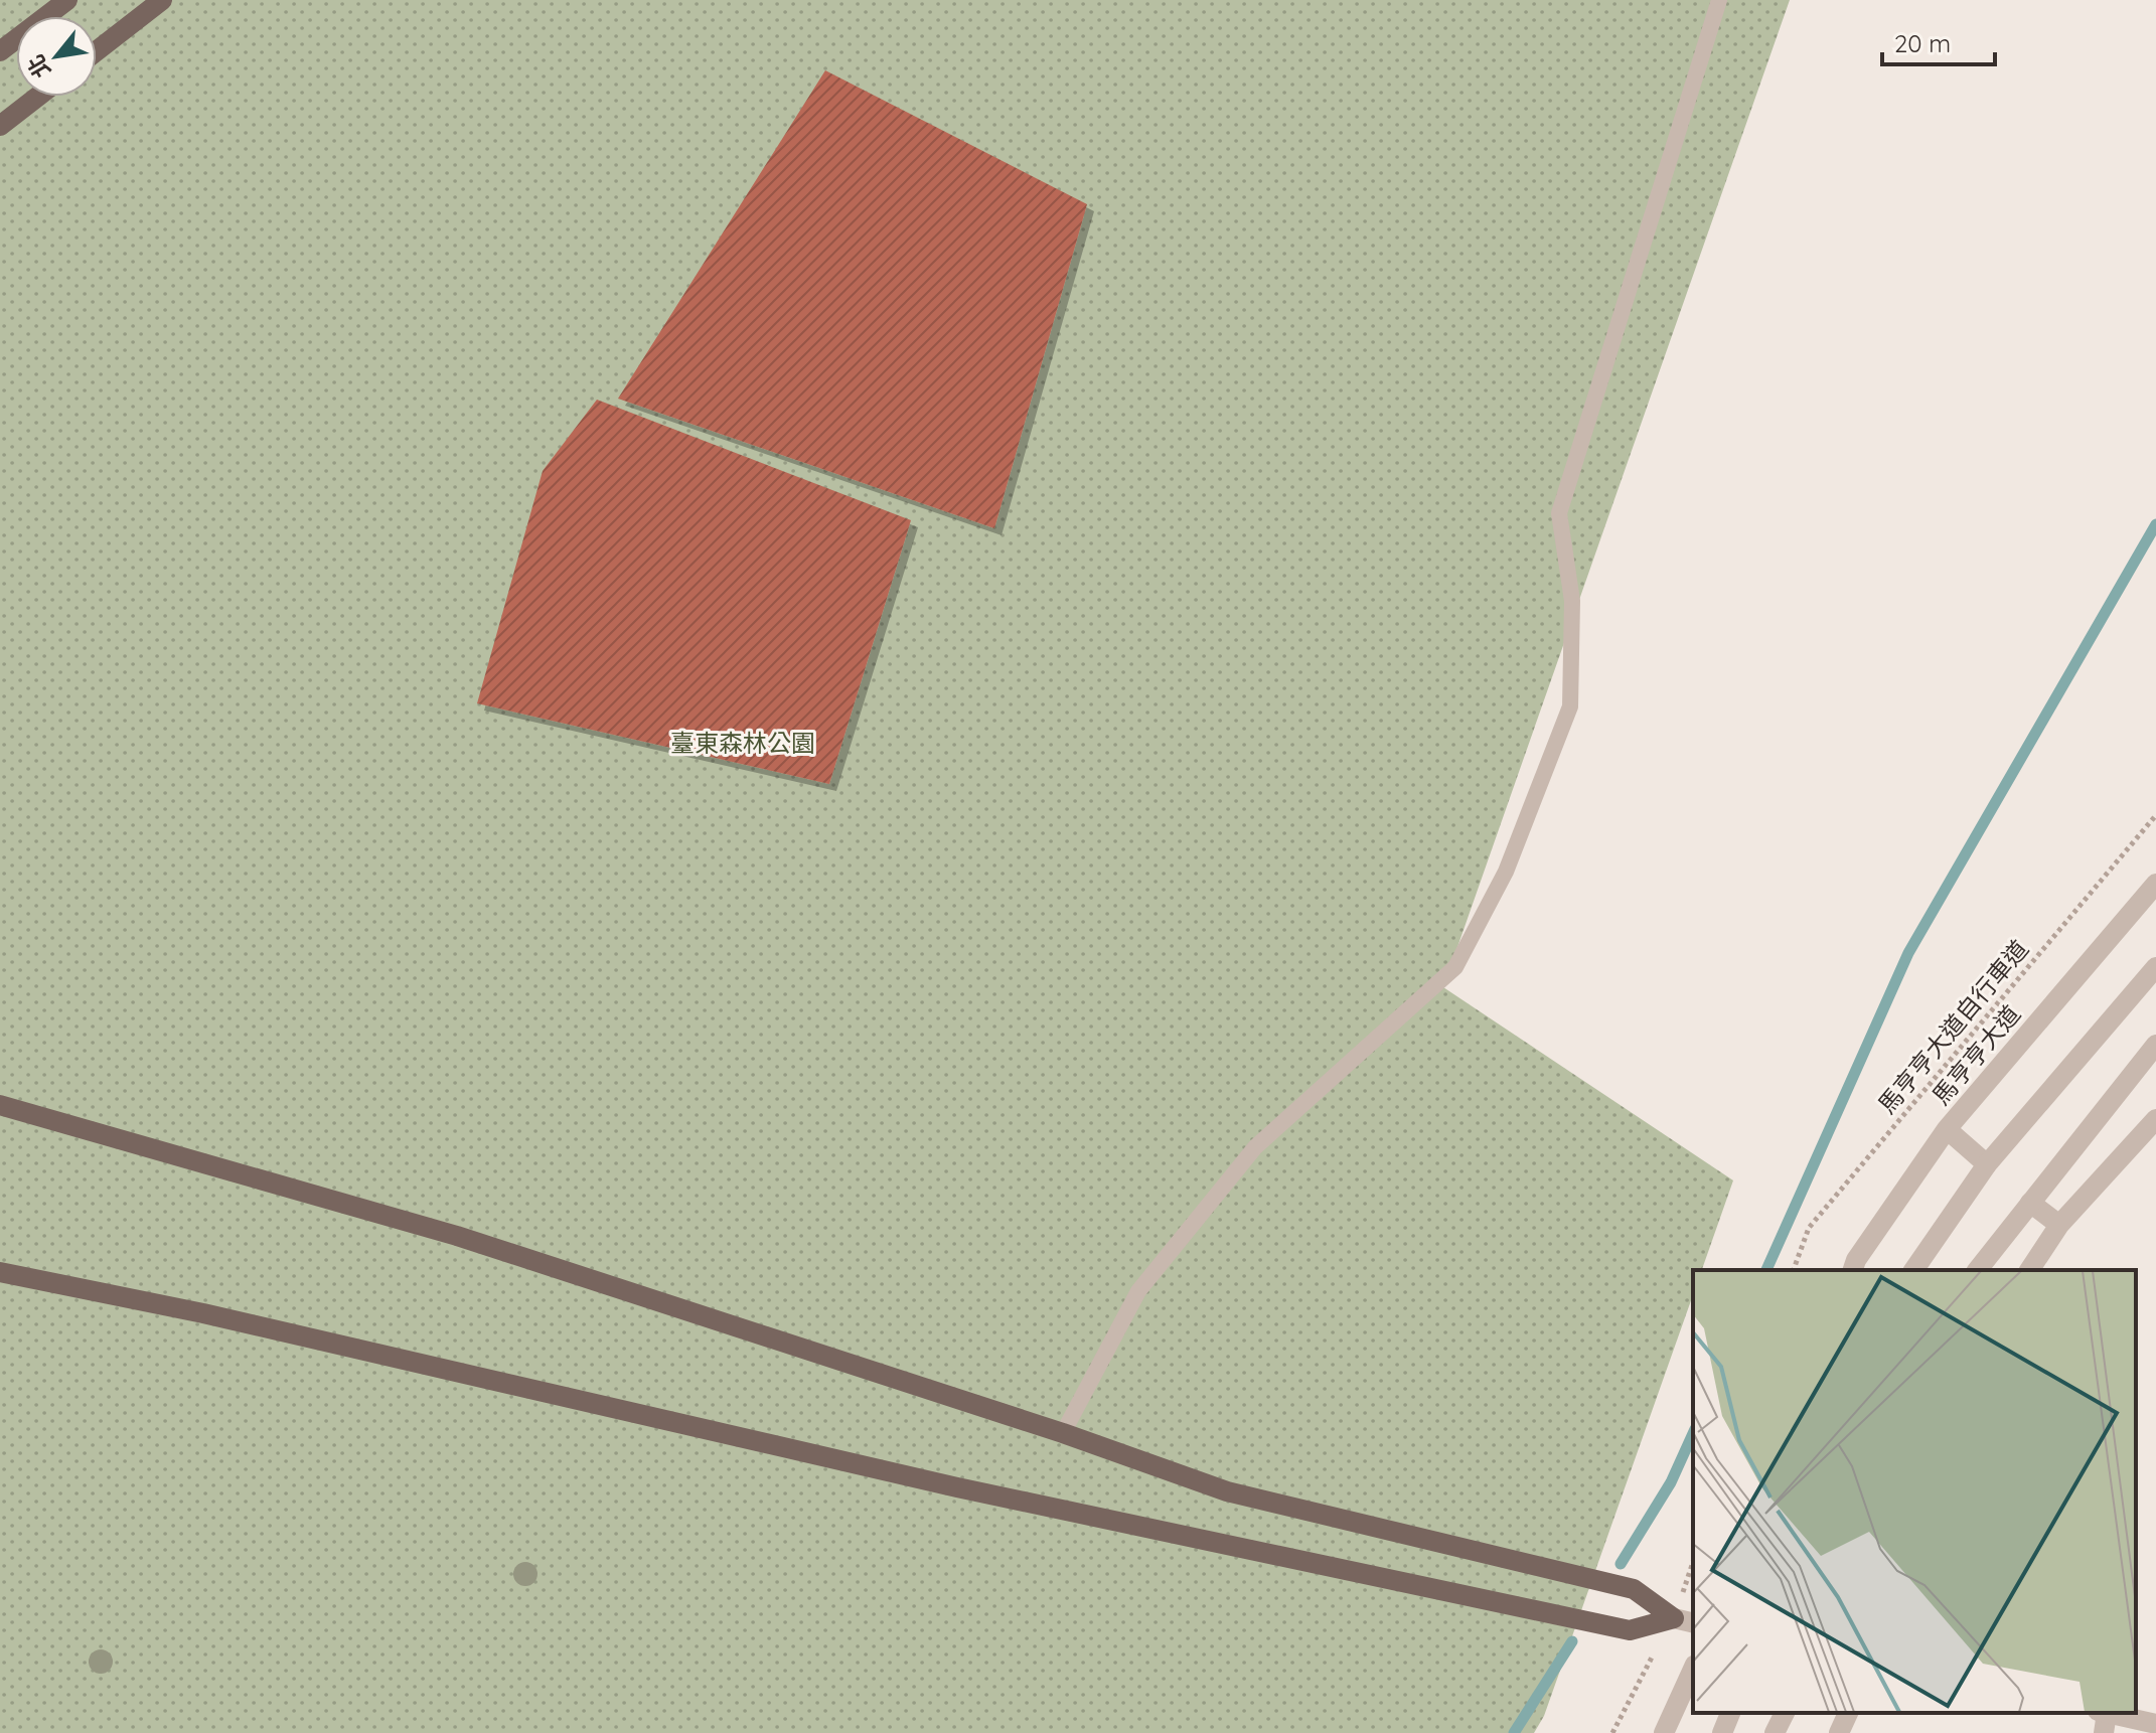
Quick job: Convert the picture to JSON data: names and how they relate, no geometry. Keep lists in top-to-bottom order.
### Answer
{
  "streets": {
    "street": ["馬亨亨大道"],
    "path": ["馬亨亨大道自行車道"]
  },
  "parks": ["臺東森林公園"],
  "scale_bar": "20 m",
  "north": "bottom left"
}
